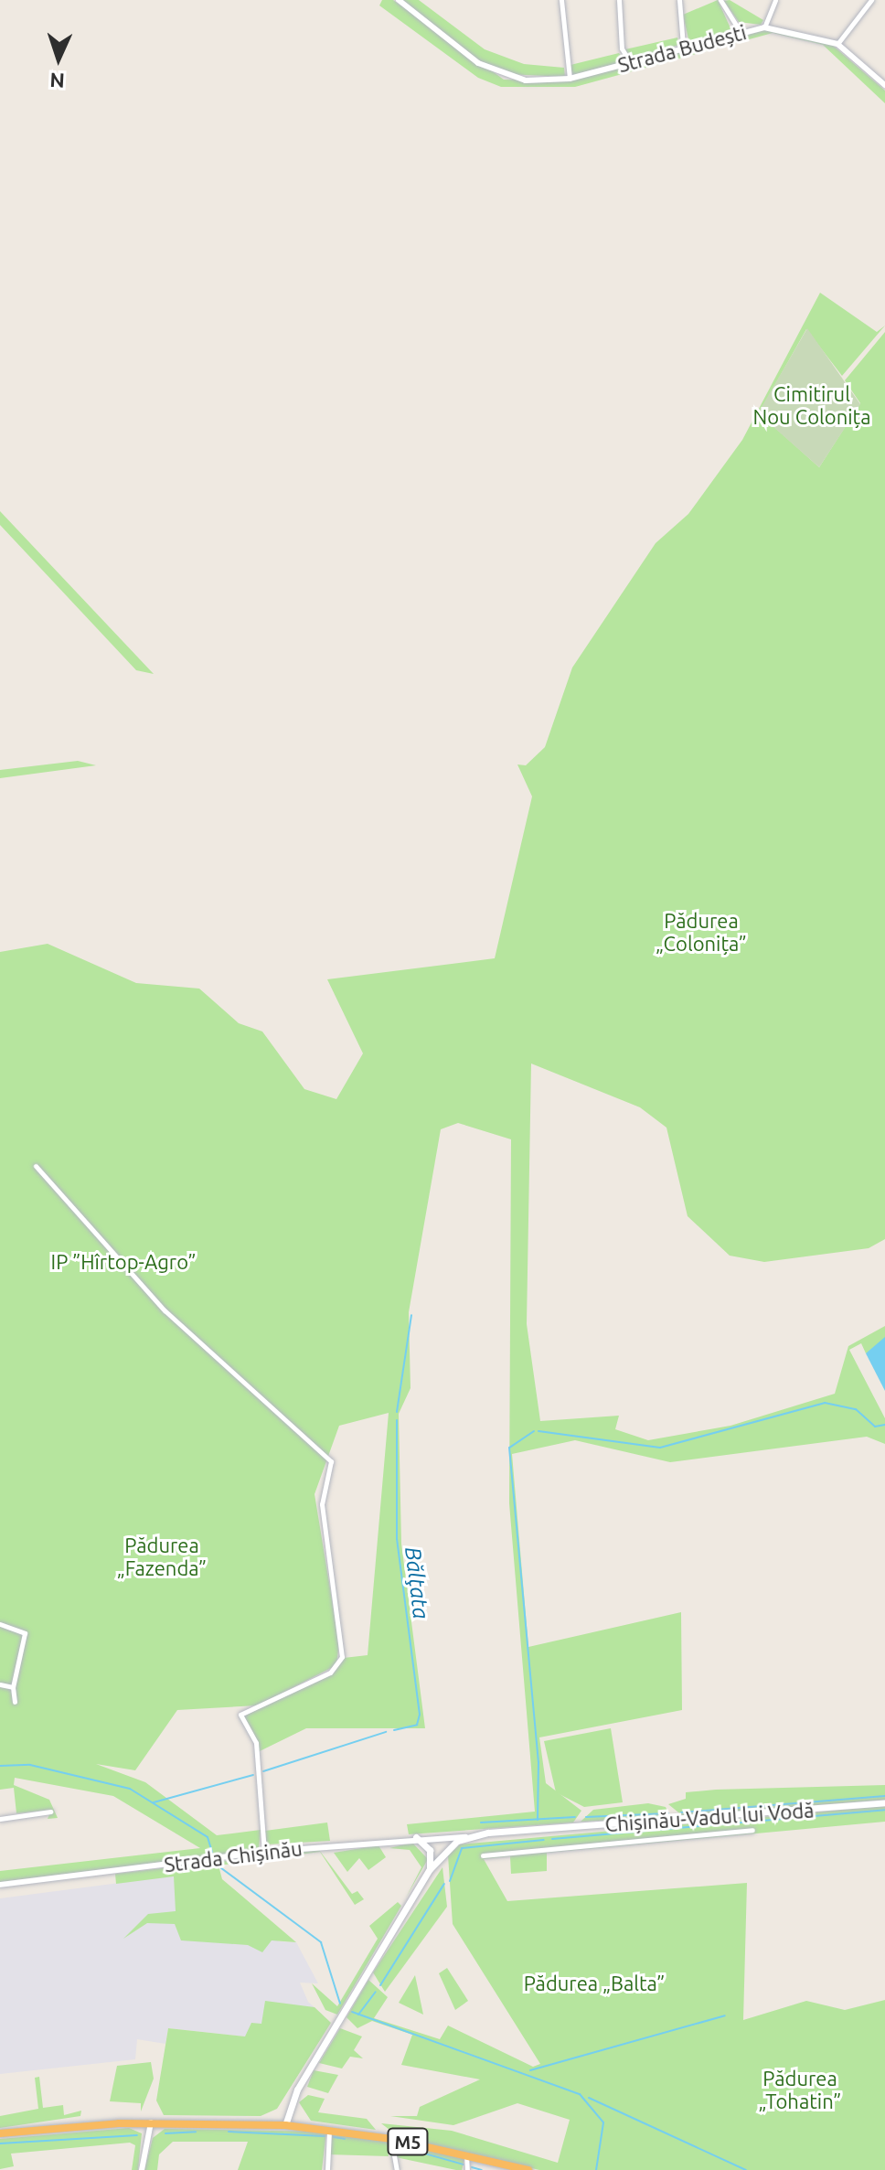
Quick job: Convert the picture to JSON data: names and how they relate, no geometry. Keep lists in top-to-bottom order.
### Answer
{
  "streets": {
    "highway": ["M5"],
    "main road": ["Chișinău-Vadul lui Vodă"],
    "street": ["Strada Budești", "Strada Chișinău"]
  },
  "crossings": [
    ["Chișinău-Vadul lui Vodă", "Strada Chișinău"]
  ],
  "water": ["Bălţata"],
  "parks": [
    "Cimitirul Nou Colonița",
    "Pădurea „Colonița”",
    "IP ”Hîrtop-Agro”",
    "Pădurea „Fazenda”",
    "Pădurea „Balta”",
    "Pădurea „Tohatin”"
  ],
  "north": "bottom"
}
